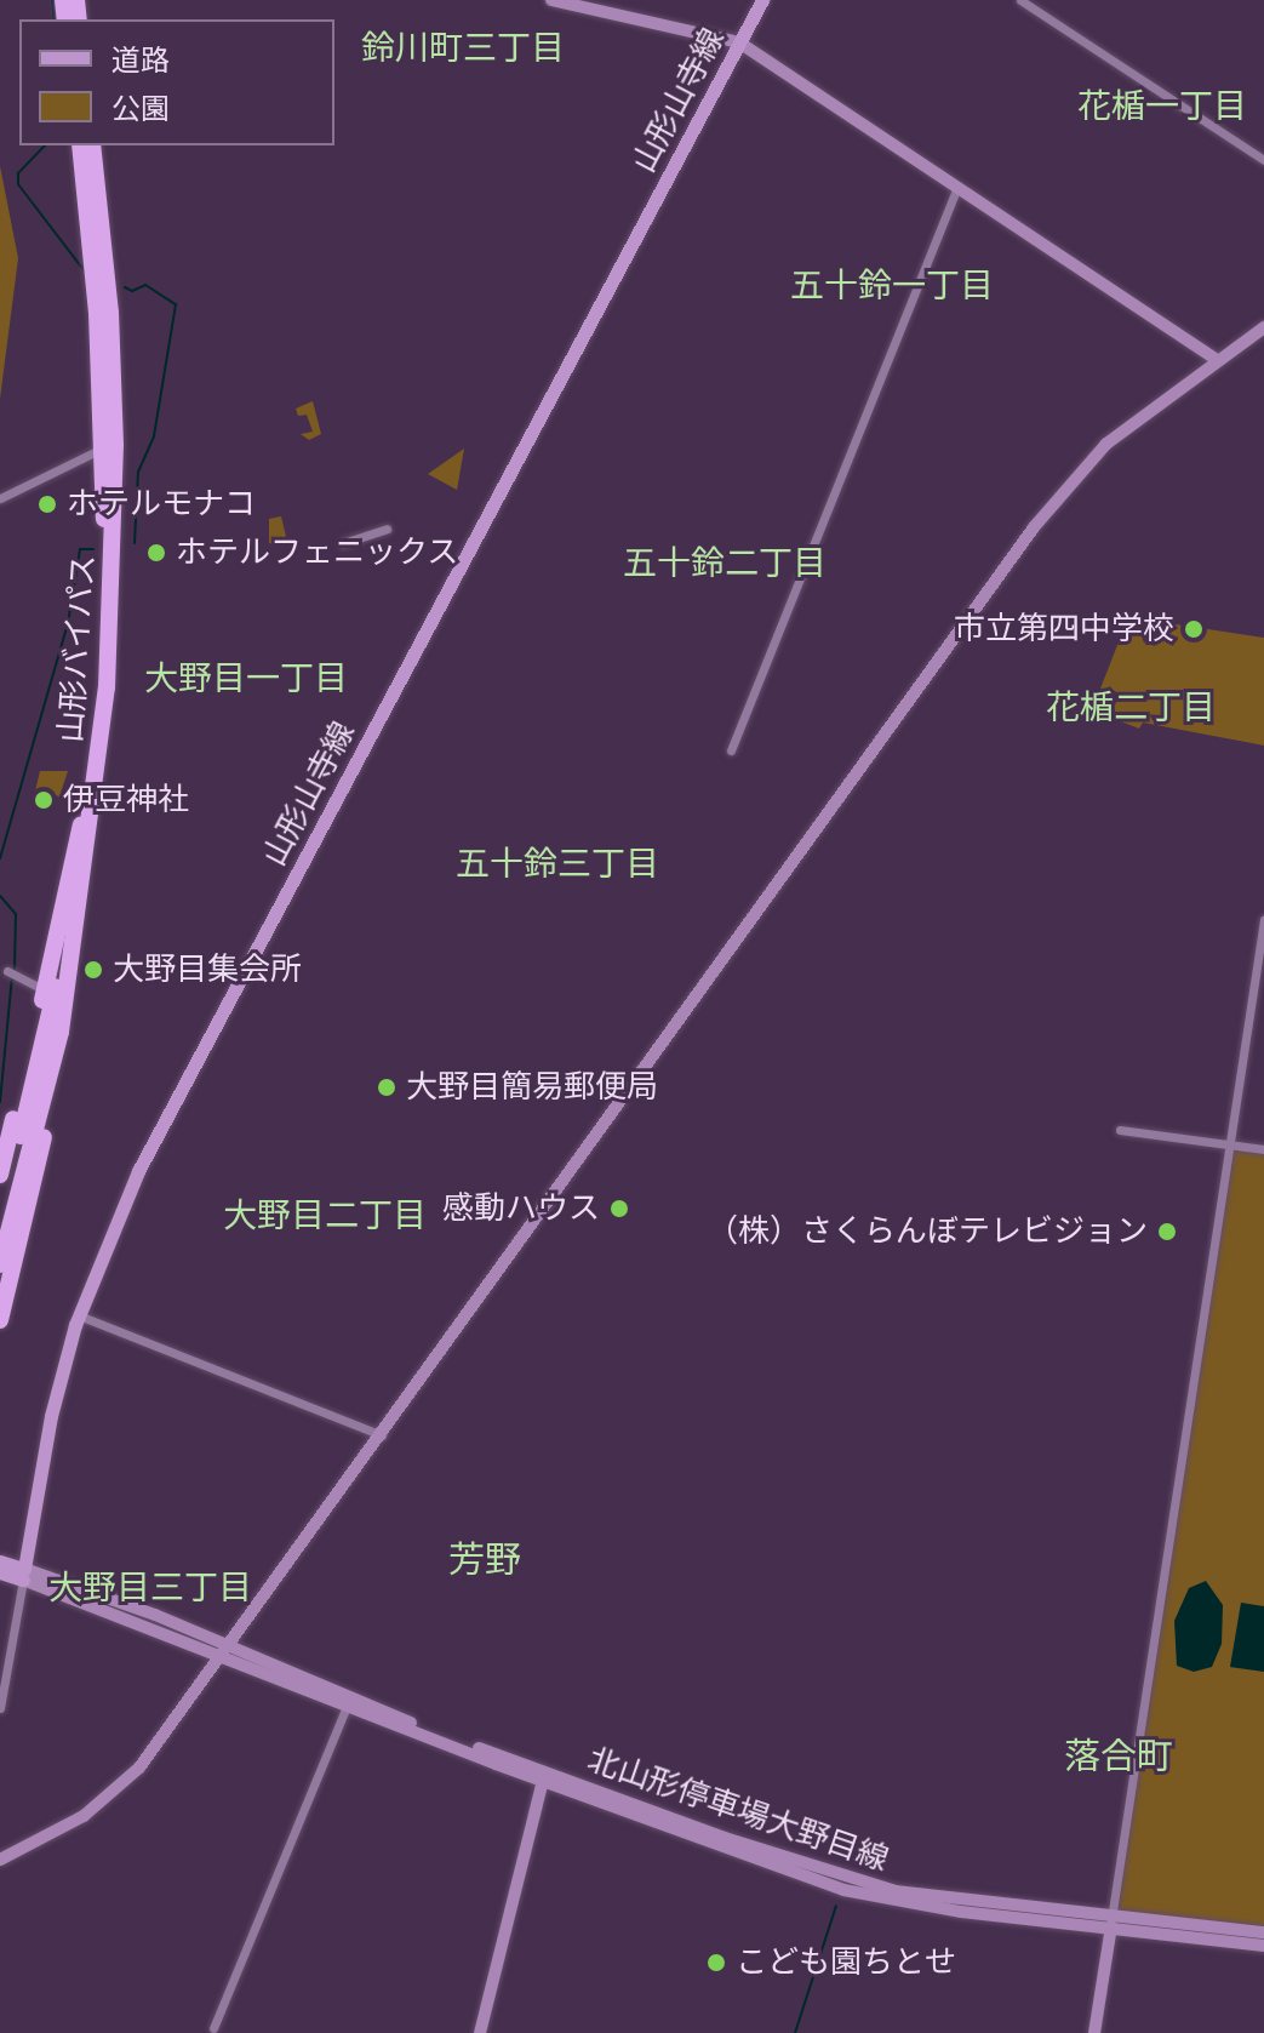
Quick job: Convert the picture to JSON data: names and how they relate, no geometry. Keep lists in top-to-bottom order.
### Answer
{
  "streets": {
    "highway": ["山形バイパス"],
    "main road": ["山形山寺線"],
    "street": ["北山形停車場大野目線"]
  },
  "districts": [
    "鈴川町三丁目",
    "花楯一丁目",
    "五十鈴一丁目",
    "五十鈴二丁目",
    "大野目一丁目",
    "花楯二丁目",
    "五十鈴三丁目",
    "大野目二丁目",
    "芳野",
    "大野目三丁目",
    "落合町"
  ],
  "places": [
    "ホテルモナコ",
    "ホテルフェニックス",
    "市立第四中学校",
    "伊豆神社",
    "大野目集会所",
    "大野目簡易郵便局",
    "感動ハウス",
    "（株）さくらんぼテレビジョン",
    "こども園ちとせ"
  ],
  "legend": ["道路", "公園"]
}
